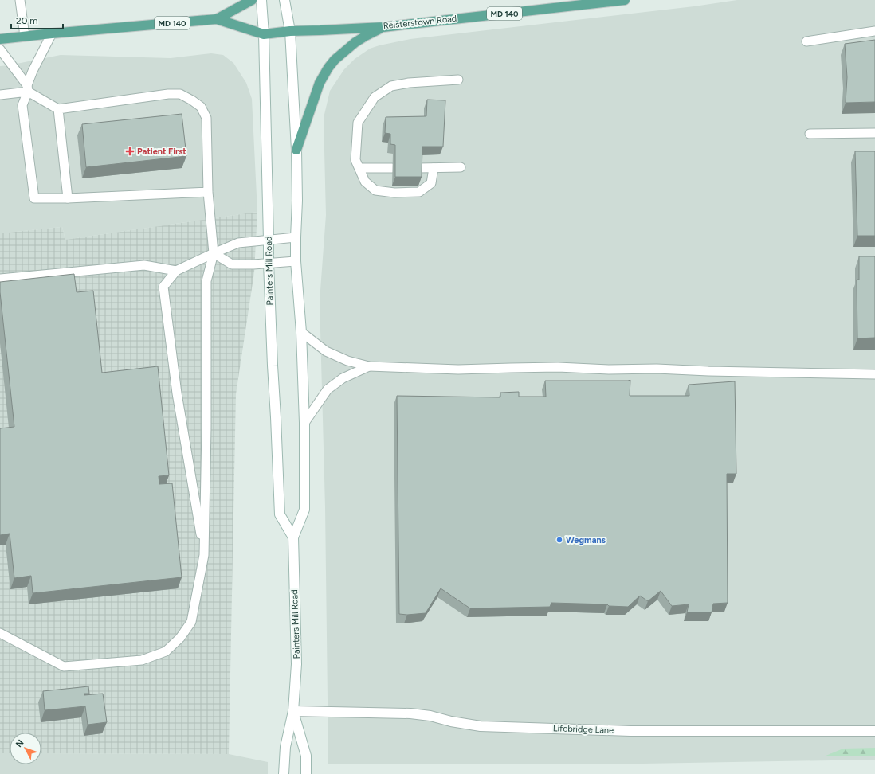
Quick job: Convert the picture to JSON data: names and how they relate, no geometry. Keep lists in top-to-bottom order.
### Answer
{
  "streets": {
    "main road": [
      "MD 140",
      "Reisterstown Road",
      "Painters Mill Road",
      "Lifebridge Lane"
    ]
  },
  "crossings": [
    ["Reisterstown Road", "Painters Mill Road"],
    ["Painters Mill Road", "Lifebridge Lane"]
  ],
  "places": {
    "health": ["Patient First"],
    "other": ["Wegmans"]
  },
  "scale_bar": "20 m",
  "north": "top left"
}
